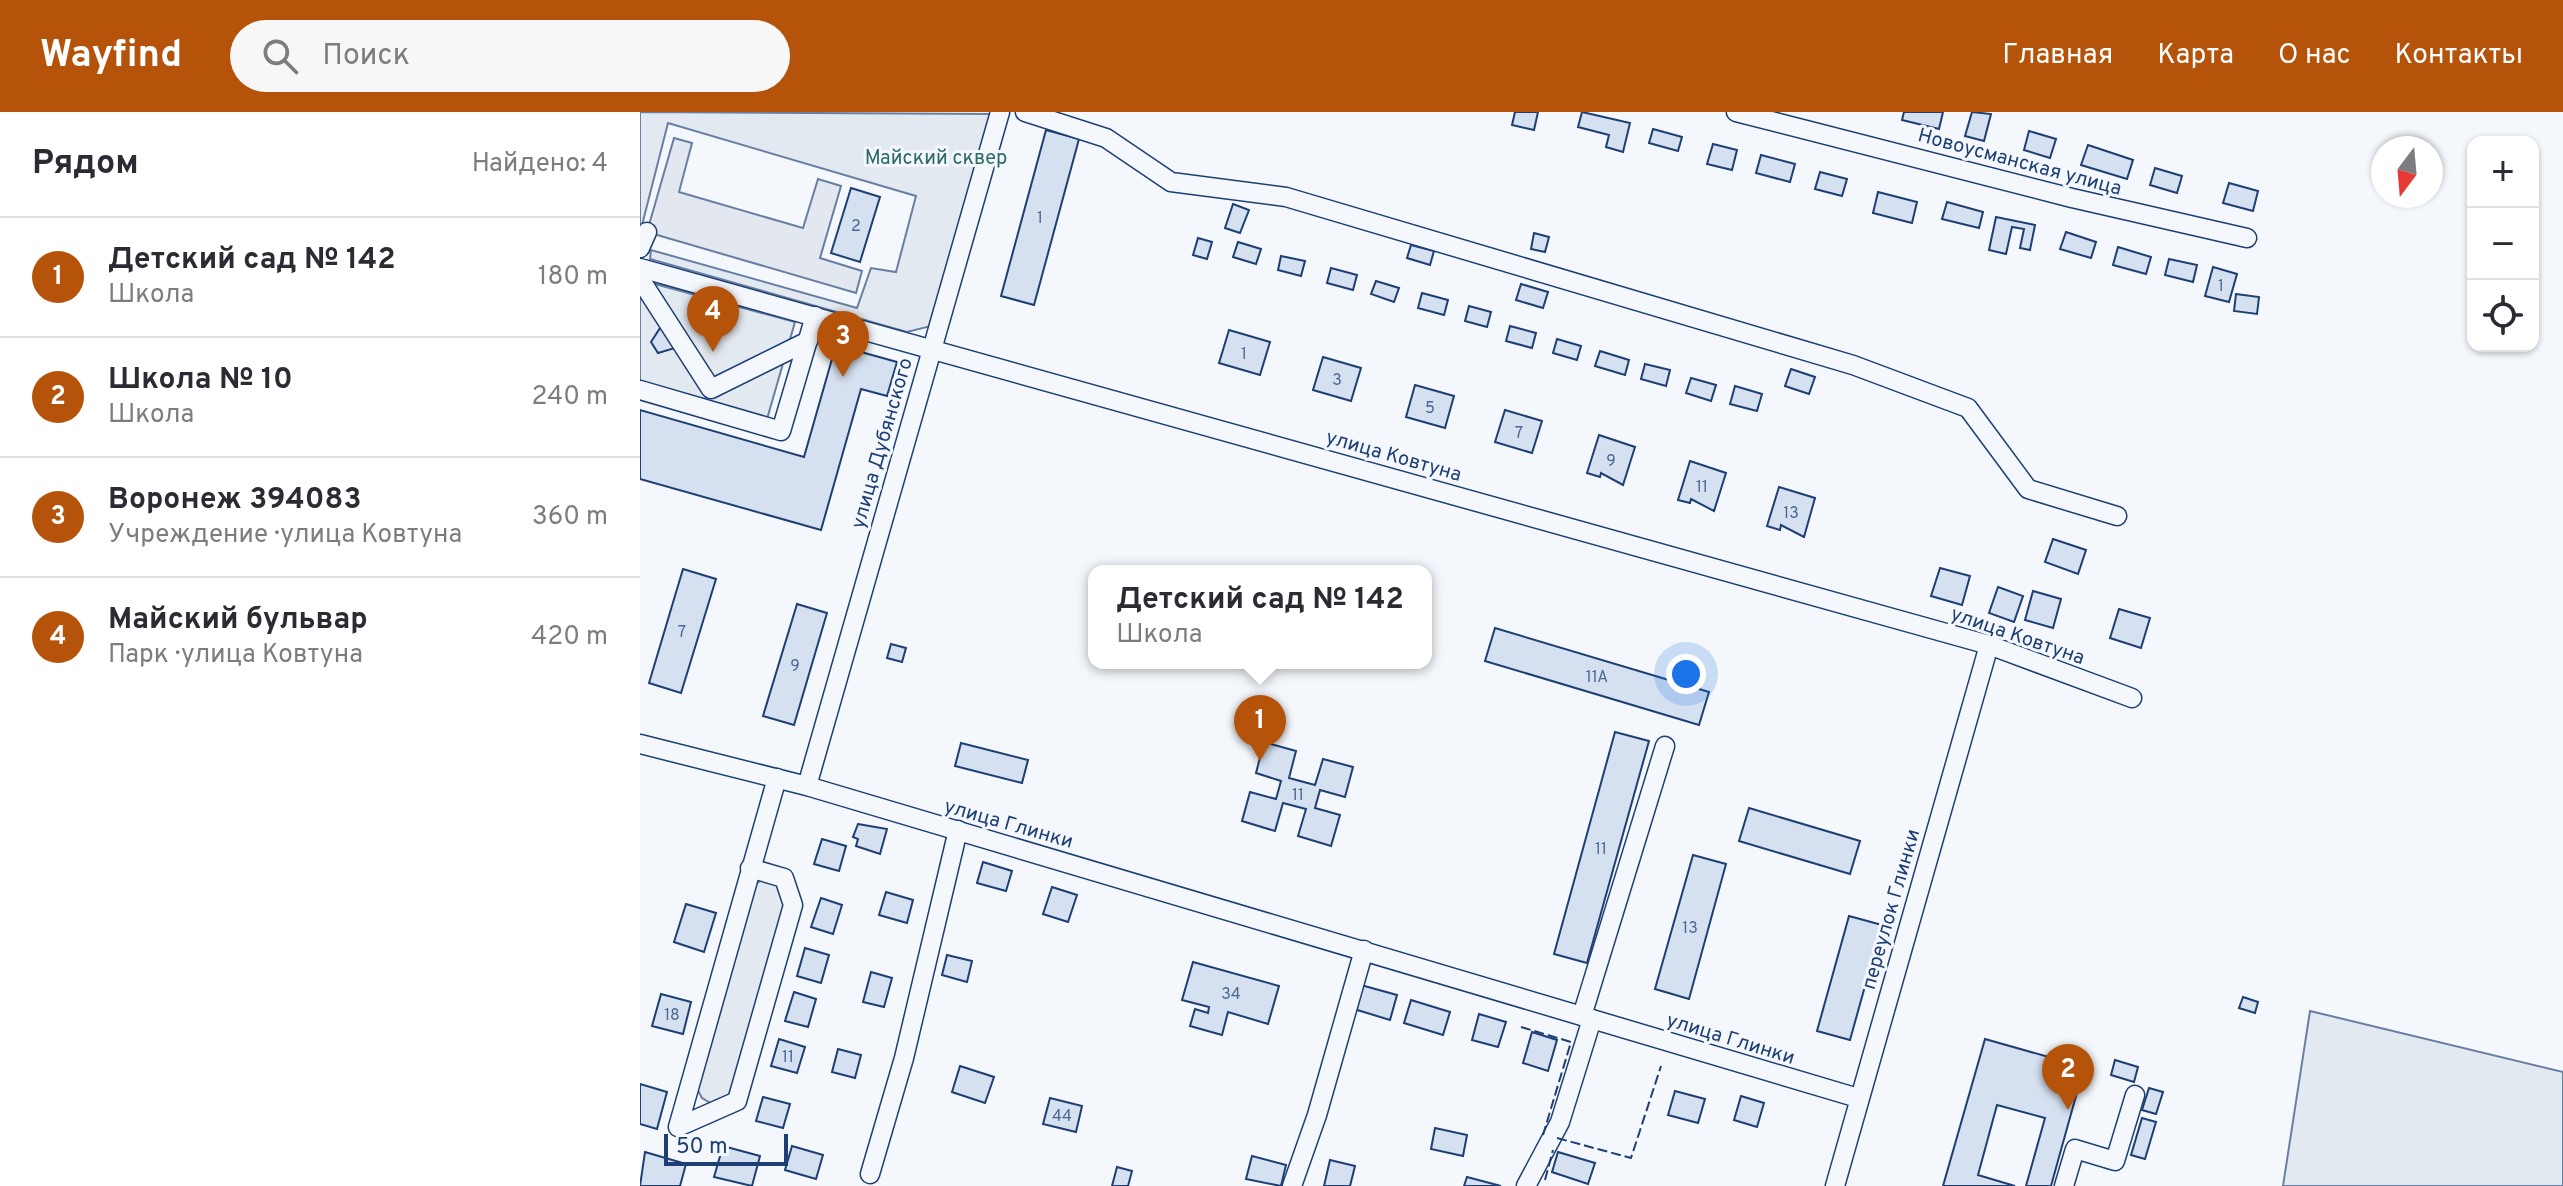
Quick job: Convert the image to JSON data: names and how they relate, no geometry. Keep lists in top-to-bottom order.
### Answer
{
  "streets": {
    "street": [
      "Новоусманская улица",
      "улица Дубянского",
      "улица Ковтуна",
      "улица Глинки",
      "переулок Глинки"
    ]
  },
  "crossings": [
    ["улица Дубянского", "улица Ковтуна"],
    ["улица Дубянского", "улица Глинки"],
    ["улица Ковтуна", "переулок Глинки"],
    ["улица Глинки", "переулок Глинки"]
  ],
  "parks": ["Майский сквер"],
  "house_numbers": [
    "1",
    "2",
    "1",
    "1",
    "3",
    "5",
    "7",
    "9",
    "11",
    "13",
    "7",
    "9",
    "11А",
    "11",
    "11",
    "13",
    "34",
    "18",
    "11",
    "44"
  ],
  "scale_bar": "50 m",
  "north": "bottom",
  "page": {
    "header": "Wayfind",
    "search": "Поиск",
    "nav": [
      "Главная",
      "Карта",
      "О нас",
      "Контакты"
    ],
    "heading": ["Рядом", "Найдено: 4"],
    "map_buttons": ["+", "−"],
    "list": [
      {
        "mark": "1",
        "name": "Детский сад № 142",
        "note": "Школа",
        "value": "180 m"
      },
      {
        "mark": "2",
        "name": "Школа № 10",
        "note": "Школа",
        "value": "240 m"
      },
      {
        "mark": "3",
        "name": "Воронеж 394083",
        "note": "Учреждение · улица Ковтуна",
        "value": "360 m"
      },
      {
        "mark": "4",
        "name": "Майский бульвар",
        "note": "Парк · улица Ковтуна",
        "value": "420 m"
      }
    ],
    "pins": [
      "4",
      "3",
      "1",
      "2"
    ],
    "popup": ["Детский сад № 142", "Школа"],
    "scale": "50 m"
  }
}
